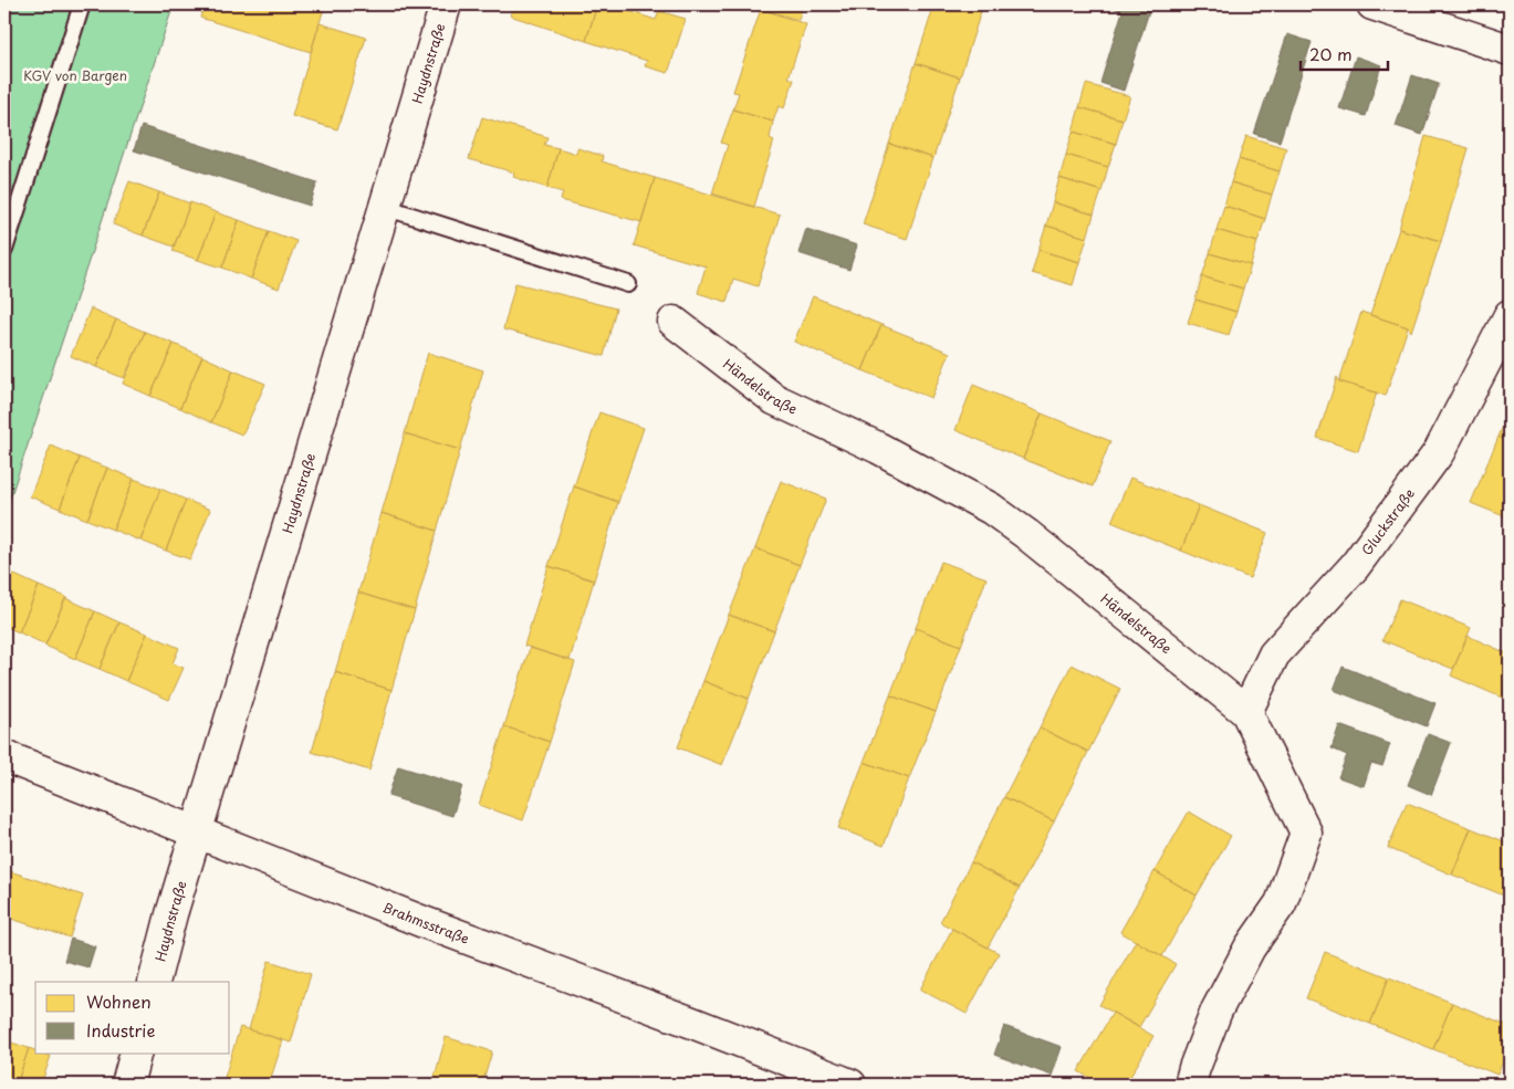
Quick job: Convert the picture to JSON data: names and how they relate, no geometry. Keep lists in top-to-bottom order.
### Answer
{
  "streets": {
    "street": [
      "Haydnstraße",
      "Händelstraße",
      "Gluckstraße",
      "Brahmsstraße"
    ]
  },
  "crossings": [
    ["Haydnstraße", "Brahmsstraße"],
    ["Händelstraße", "Gluckstraße"]
  ],
  "parks": ["KGV von Bargen"],
  "legend": ["Wohnen", "Industrie"],
  "scale_bar": "20 m"
}
